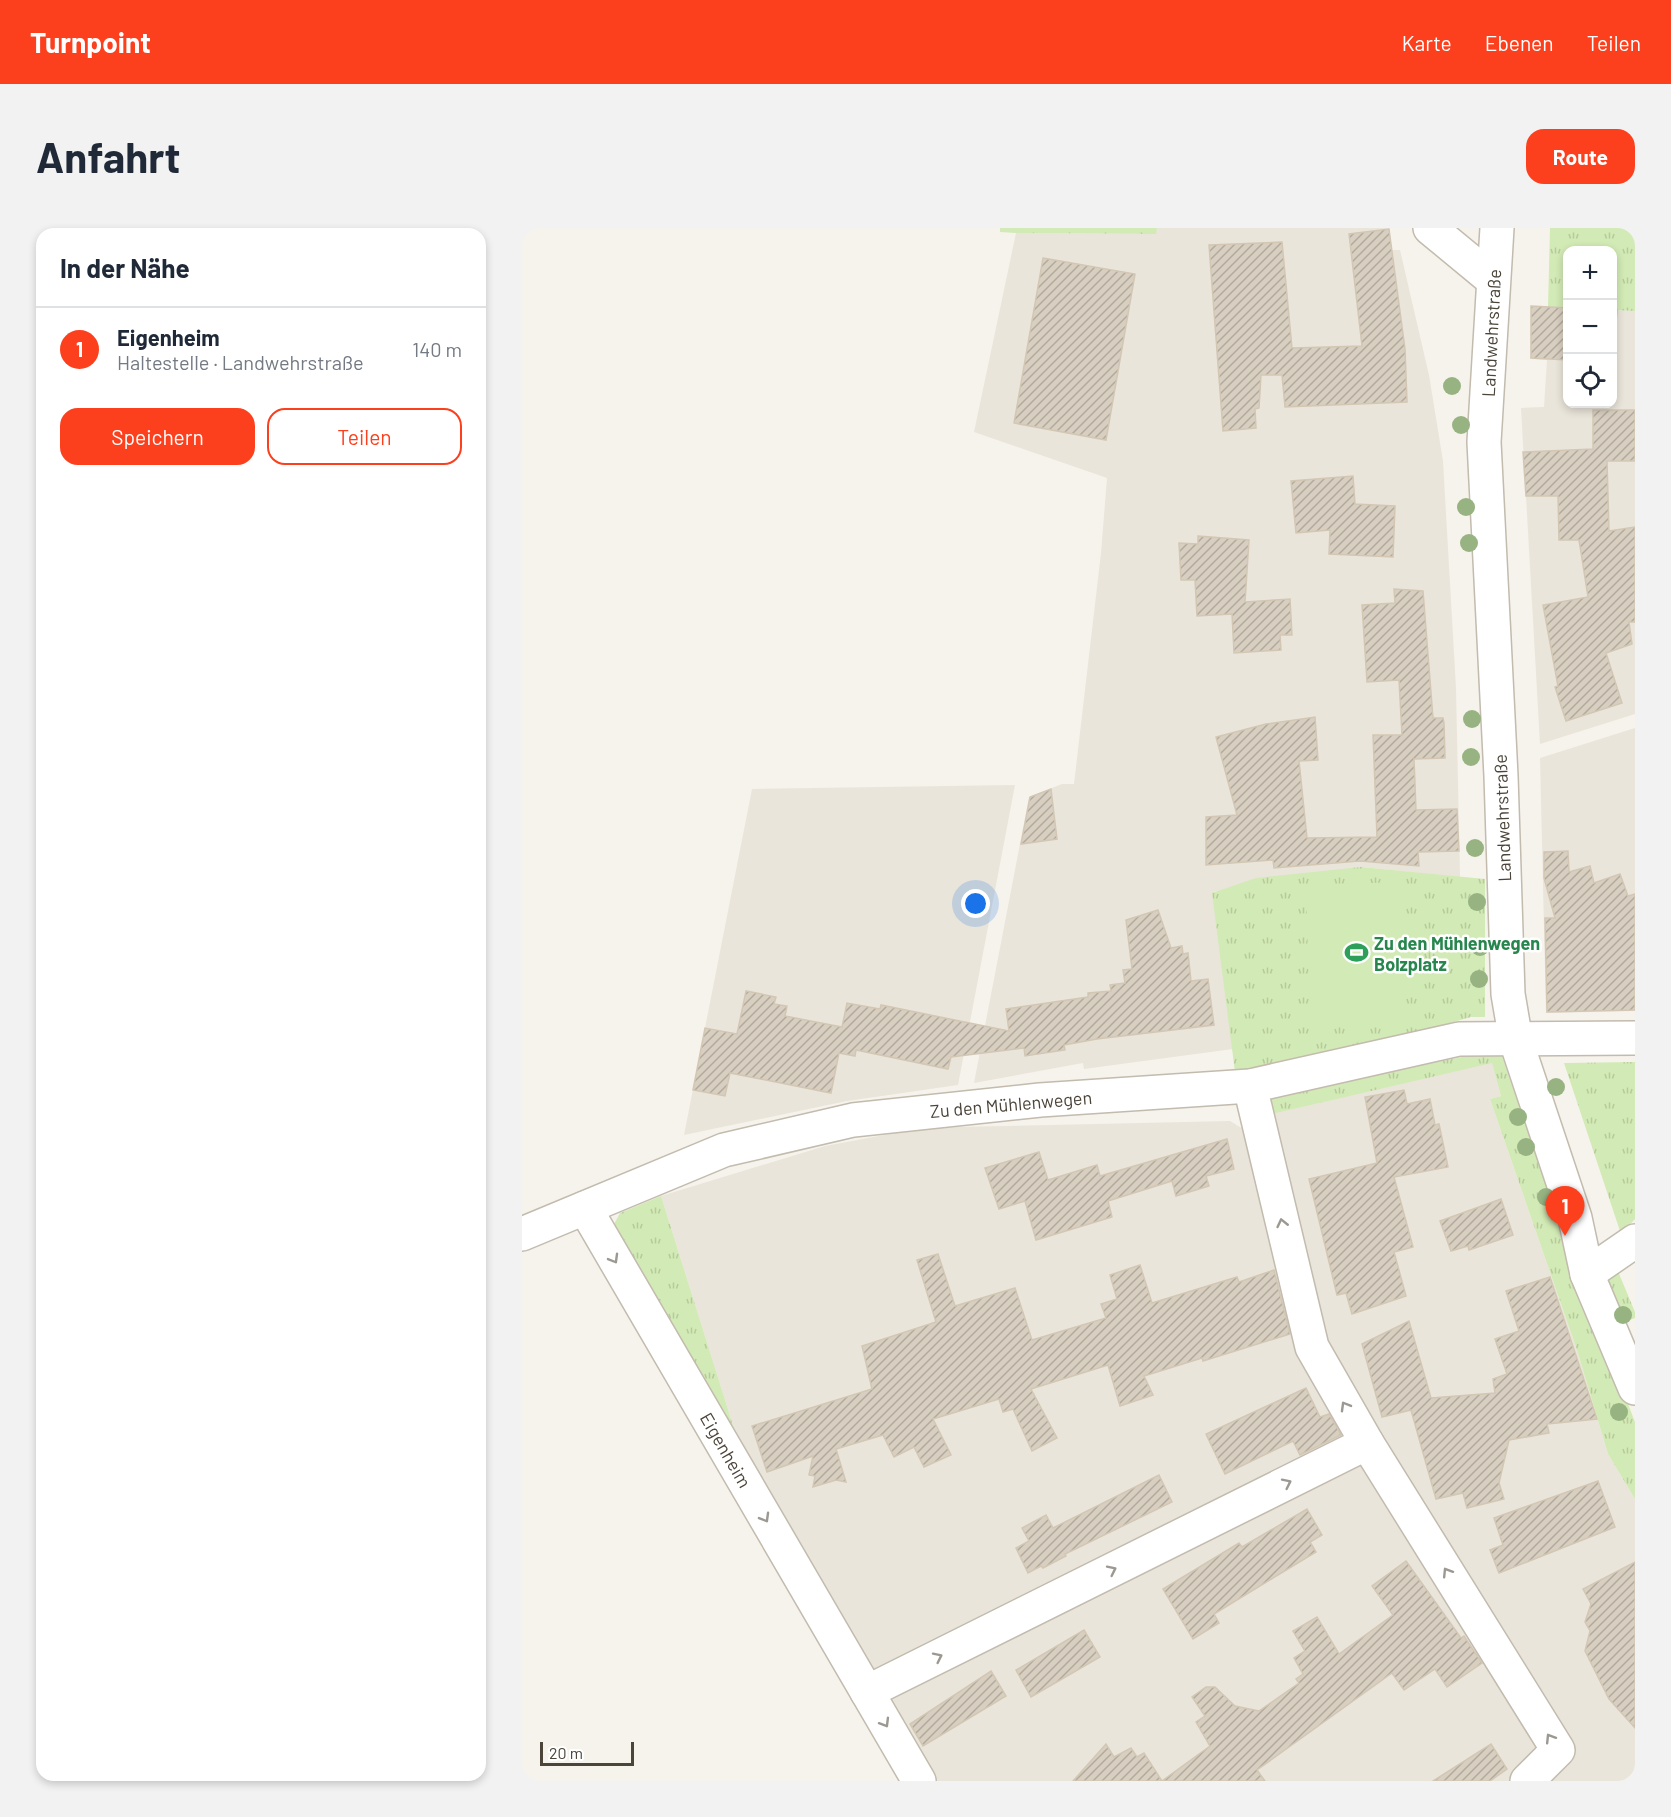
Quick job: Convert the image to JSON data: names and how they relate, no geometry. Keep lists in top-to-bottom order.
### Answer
{
  "streets": {
    "street": ["Landwehrstraße", "Zu den Mühlenwegen", "Eigenheim"]
  },
  "crossings": [
    ["Landwehrstraße", "Zu den Mühlenwegen"],
    ["Zu den Mühlenwegen", "Eigenheim"]
  ],
  "one_way": ["Eigenheim"],
  "places": {
    "sports": ["Zu den Mühlenwegen Bolzplatz"]
  },
  "scale_bar": "20 m",
  "page": {
    "header": "Turnpoint",
    "nav": ["Karte", "Ebenen", "Teilen"],
    "buttons": [
      "Route",
      ["Speichern", "Teilen"]
    ],
    "title": "Anfahrt",
    "heading": "In der Nähe",
    "map_buttons": ["+", "−"],
    "list": [
      {
        "mark": "1",
        "name": "Eigenheim",
        "note": "Haltestelle · Landwehrstraße",
        "value": "140 m"
      }
    ],
    "pins": "1",
    "scale": "20 m"
  }
}
